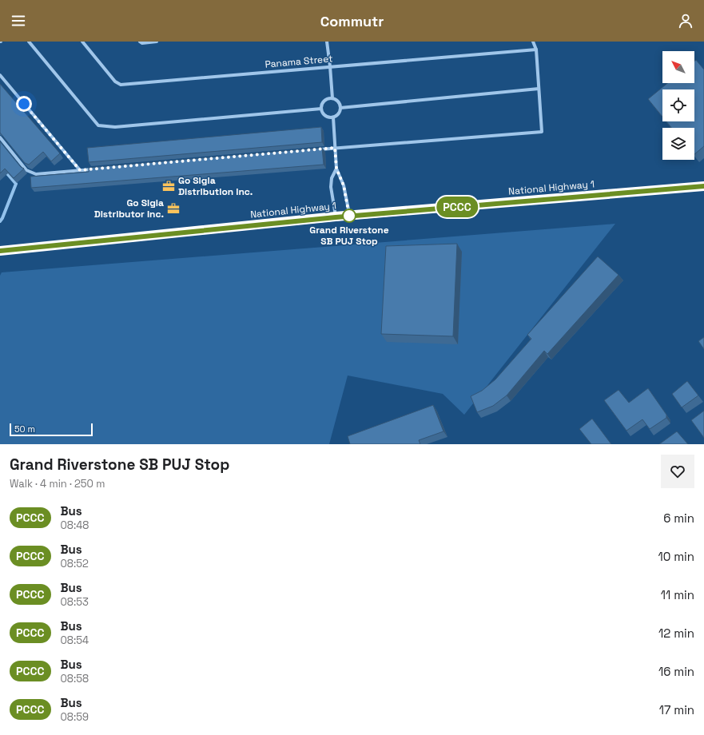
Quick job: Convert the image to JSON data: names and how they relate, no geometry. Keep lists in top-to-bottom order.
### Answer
{
  "streets": {
    "highway": ["National Highway 1"],
    "street": ["Panama Street"]
  },
  "places": {
    "office": ["Go Sigla Distribution Inc.", "Go Sigla Distributor Inc."],
    "other": ["Grand Riverstone SB PUJ Stop"]
  },
  "lines": ["bus line PCCC"],
  "scale_bar": "50 m",
  "north": "top left",
  "page": {
    "header": "Commutr",
    "on_map": "PCCC",
    "scale": "50 m",
    "heading": ["Grand Riverstone SB PUJ Stop", "Walk · 4 min · 250 m"],
    "list": [
      {
        "mark": "PCCC",
        "name": "Bus",
        "note": "08:48",
        "value": "6 min"
      },
      {
        "mark": "PCCC",
        "name": "Bus",
        "note": "08:52",
        "value": "10 min"
      },
      {
        "mark": "PCCC",
        "name": "Bus",
        "note": "08:53",
        "value": "11 min"
      },
      {
        "mark": "PCCC",
        "name": "Bus",
        "note": "08:54",
        "value": "12 min"
      },
      {
        "mark": "PCCC",
        "name": "Bus",
        "note": "08:58",
        "value": "16 min"
      },
      {
        "mark": "PCCC",
        "name": "Bus",
        "note": "08:59",
        "value": "17 min"
      }
    ]
  }
}
